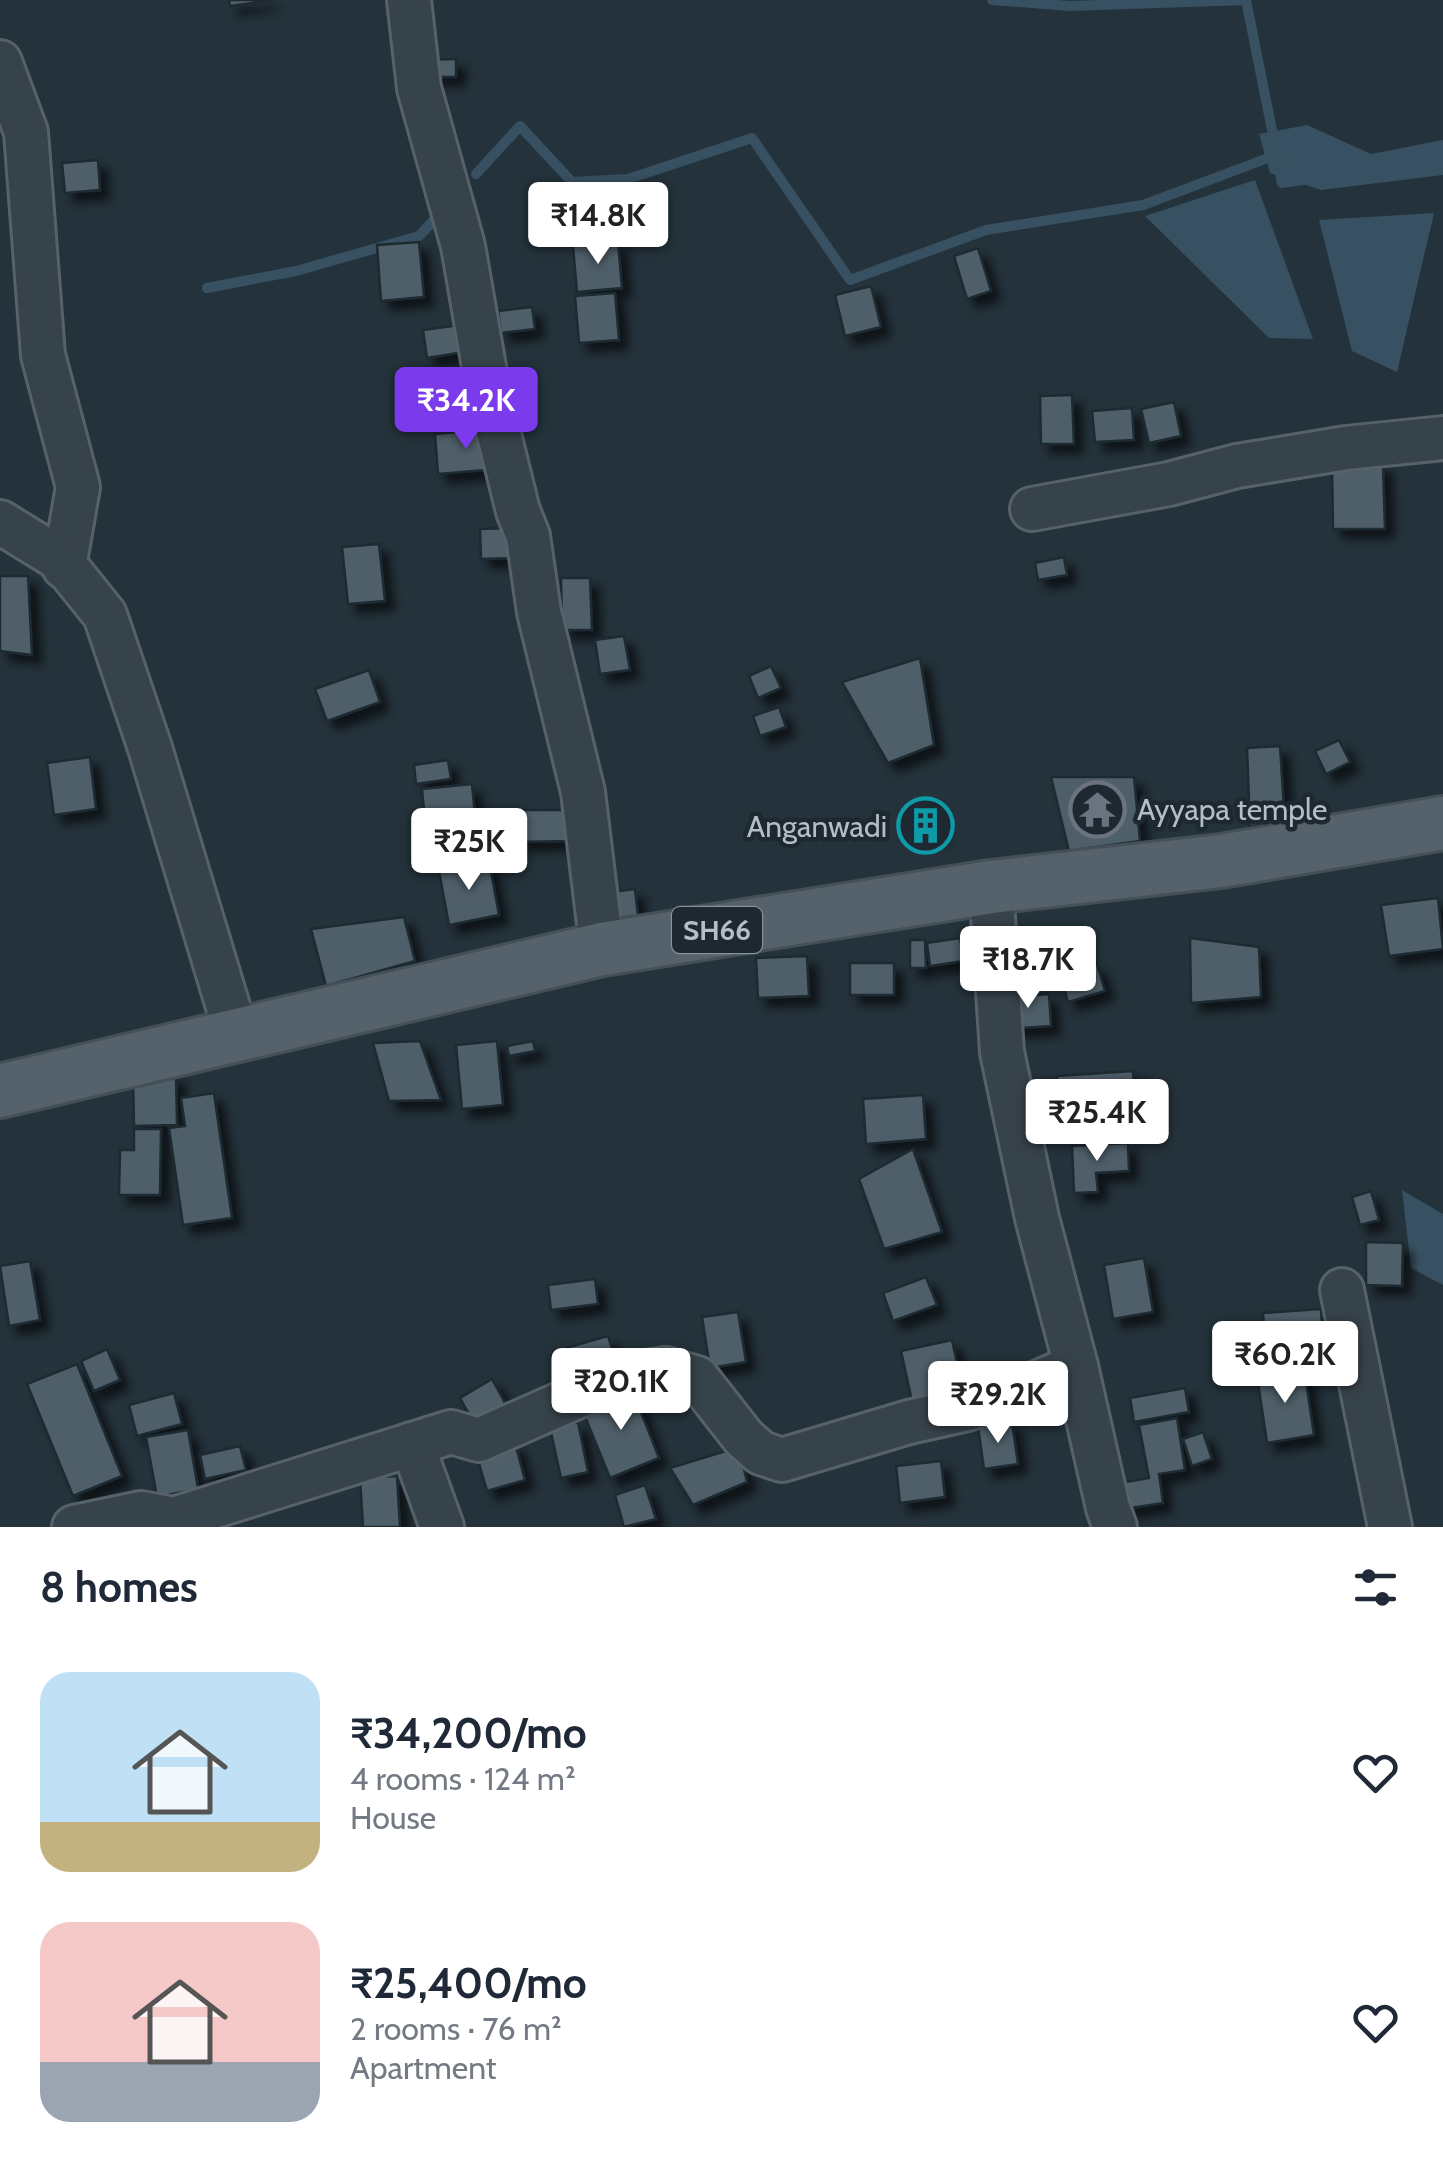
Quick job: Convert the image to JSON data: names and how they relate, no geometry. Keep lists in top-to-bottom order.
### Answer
{
  "streets": {
    "main road": ["SH66"]
  },
  "places": {
    "temple": ["Ayyapa temple"],
    "building": ["Anganwadi"]
  },
  "page": {
    "price": [
      "₹14.8K",
      "₹34.2K",
      "₹25K",
      "₹18.7K",
      "₹25.4K",
      "₹60.2K",
      "₹20.1K",
      "₹29.2K"
    ],
    "heading": "8 homes",
    "list": [
      {
        "name": "₹34,200/mo",
        "note": "4 rooms · 124 m² · House"
      },
      {
        "name": "₹25,400/mo",
        "note": "2 rooms · 76 m² · Apartment"
      }
    ]
  }
}
